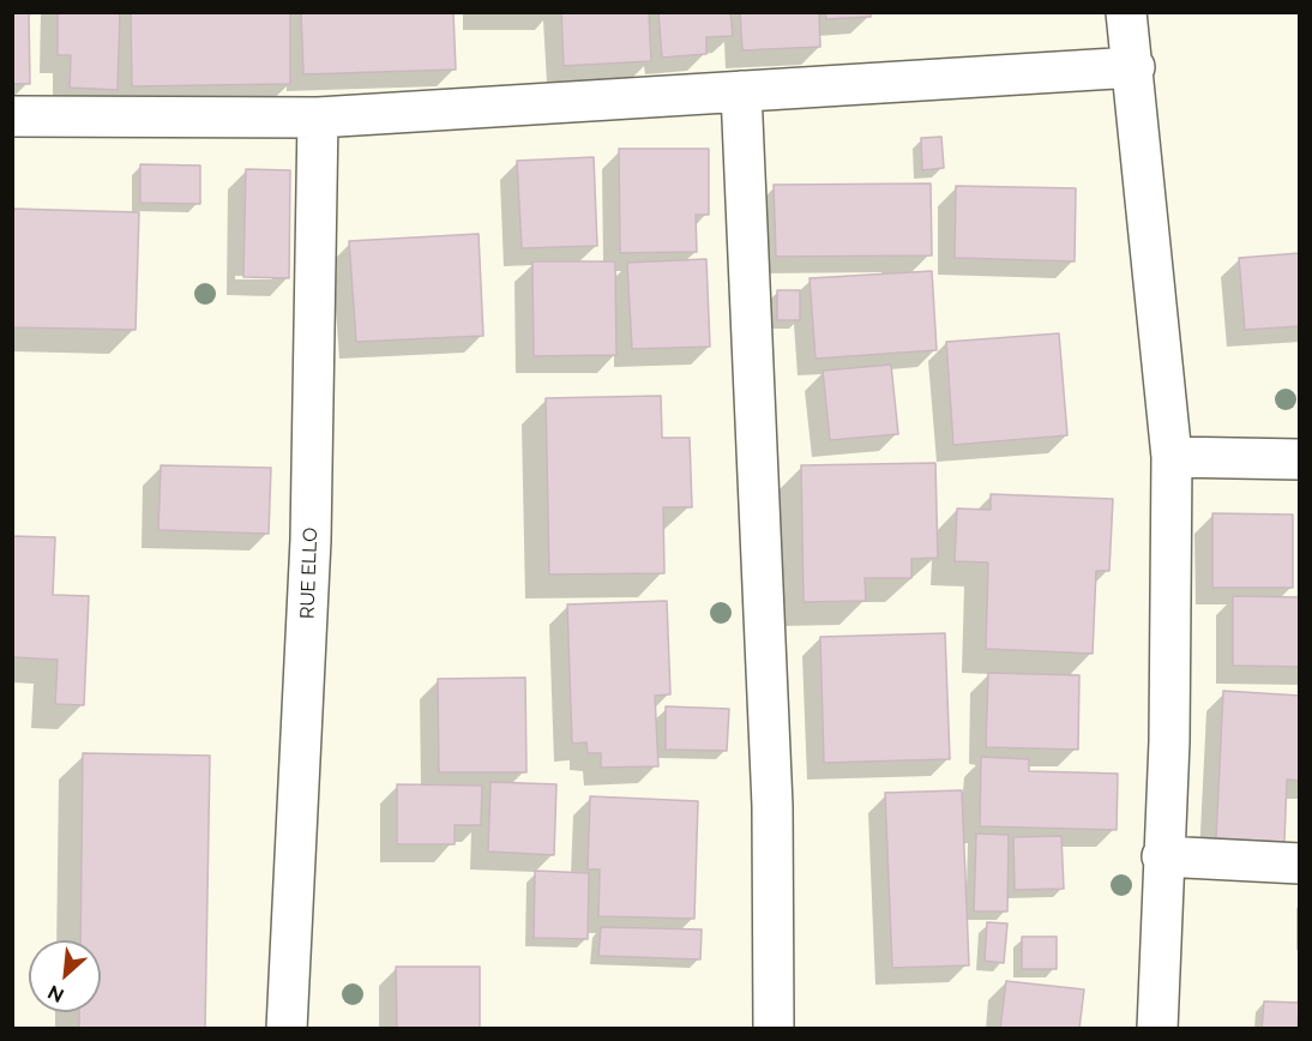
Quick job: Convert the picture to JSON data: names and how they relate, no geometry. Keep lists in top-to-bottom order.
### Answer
{
  "streets": {
    "street": ["RUE ELLO"]
  },
  "north": "bottom left"
}
